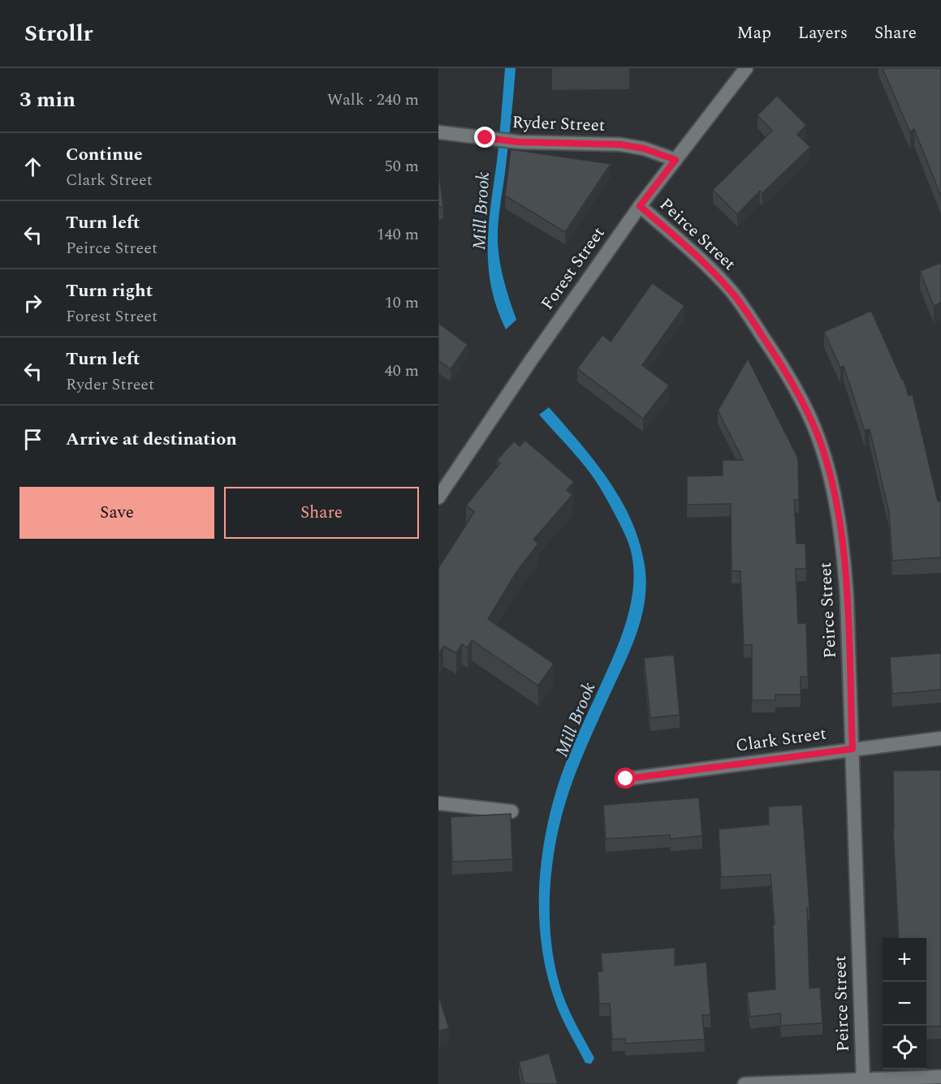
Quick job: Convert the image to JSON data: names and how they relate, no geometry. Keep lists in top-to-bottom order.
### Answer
{
  "streets": {
    "street": [
      "Ryder Street",
      "Peirce Street",
      "Forest Street",
      "Clark Street"
    ]
  },
  "crossings": [
    ["Ryder Street", "Forest Street"],
    ["Peirce Street", "Forest Street"],
    ["Peirce Street", "Clark Street"]
  ],
  "water": ["Mill Brook"],
  "page": {
    "header": "Strollr",
    "nav": ["Map", "Layers", "Share"],
    "heading": ["3 min", "Walk · 240 m"],
    "list": [
      ["Continue", "Clark Street", "50 m"],
      ["Turn left", "Peirce Street", "140 m"],
      ["Turn right", "Forest Street", "10 m"],
      ["Turn left", "Ryder Street", "40 m"],
      "Arrive at destination"
    ],
    "buttons": ["Save", "Share"],
    "map_buttons": ["+", "−"]
  }
}
